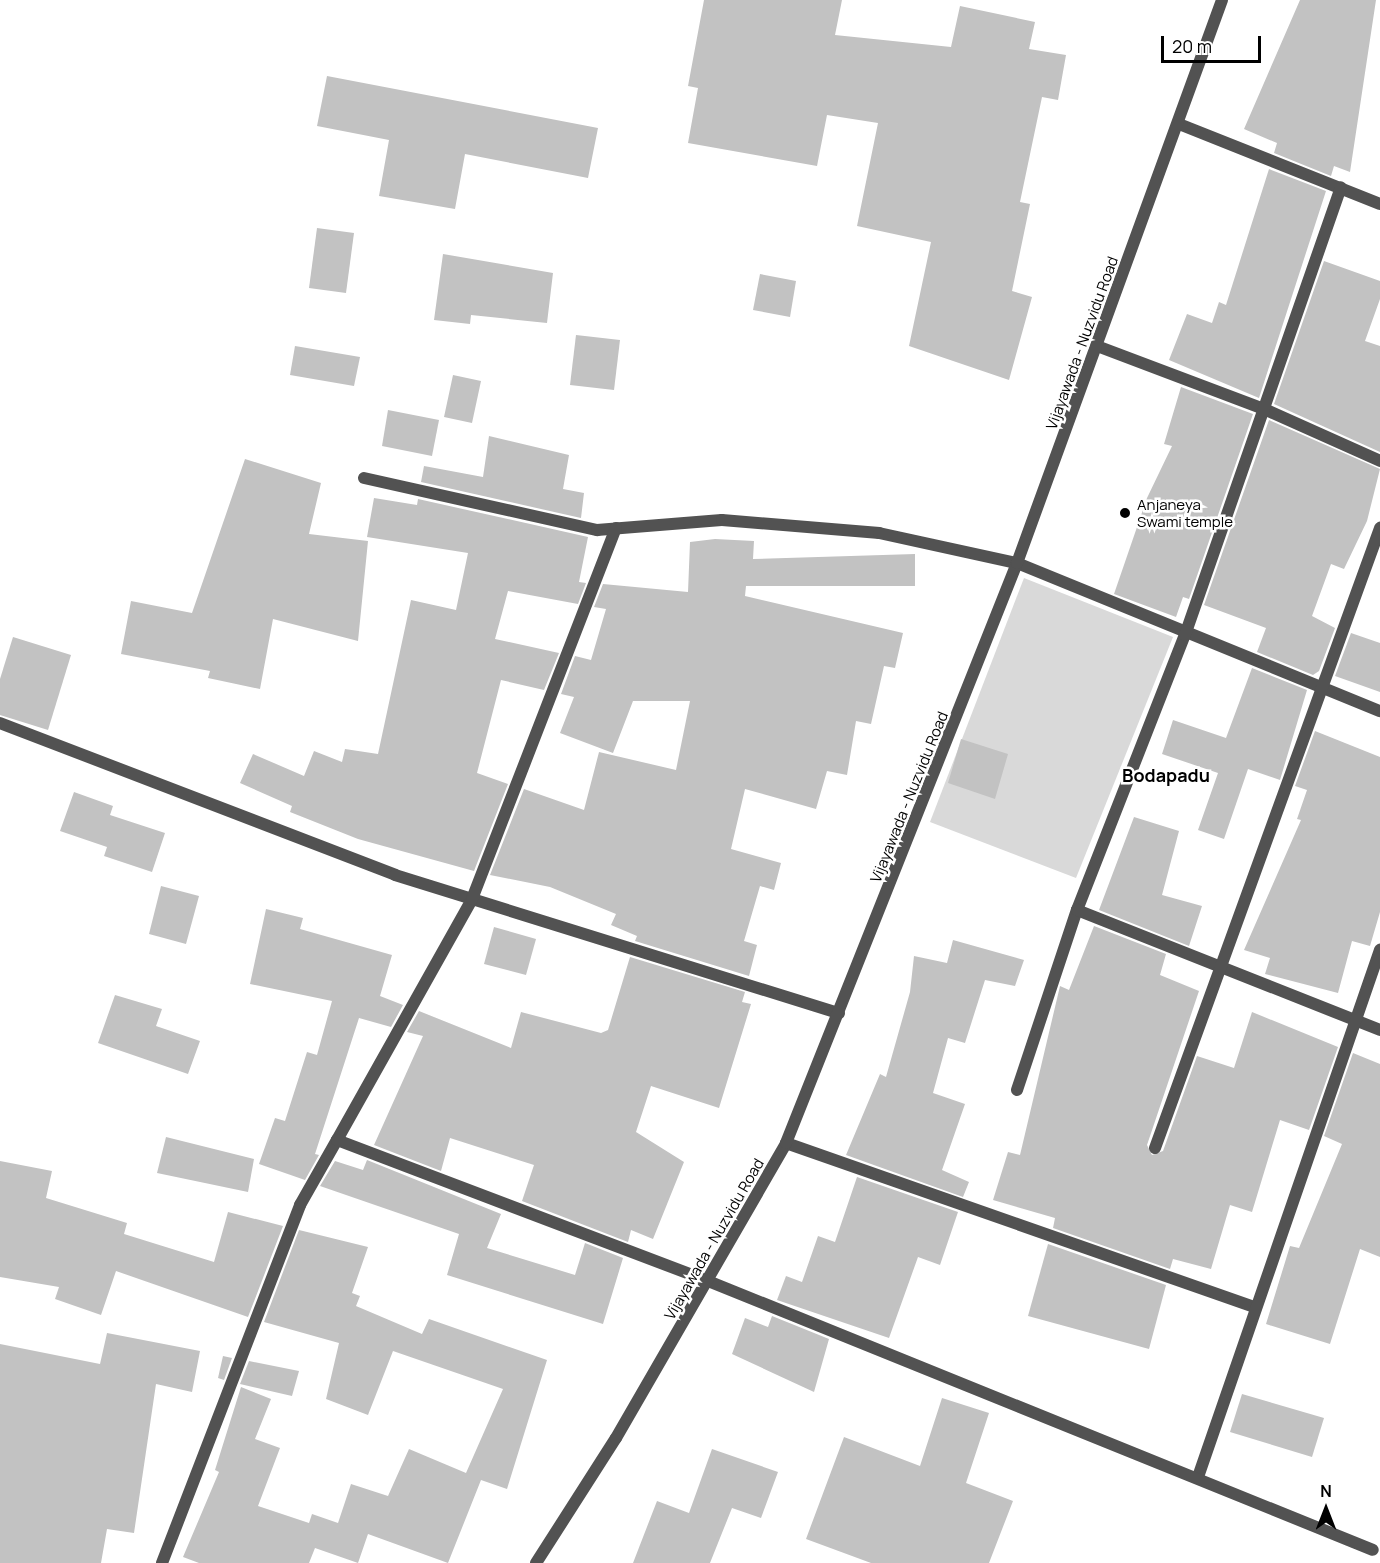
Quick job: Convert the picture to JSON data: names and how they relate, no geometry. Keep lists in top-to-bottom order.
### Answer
{
  "streets": {
    "street": ["Vijayawada - Nuzvidu Road"]
  },
  "districts": ["Bodapadu"],
  "places": ["Anjaneya Swami temple"],
  "scale_bar": "20 m",
  "north": "top"
}
